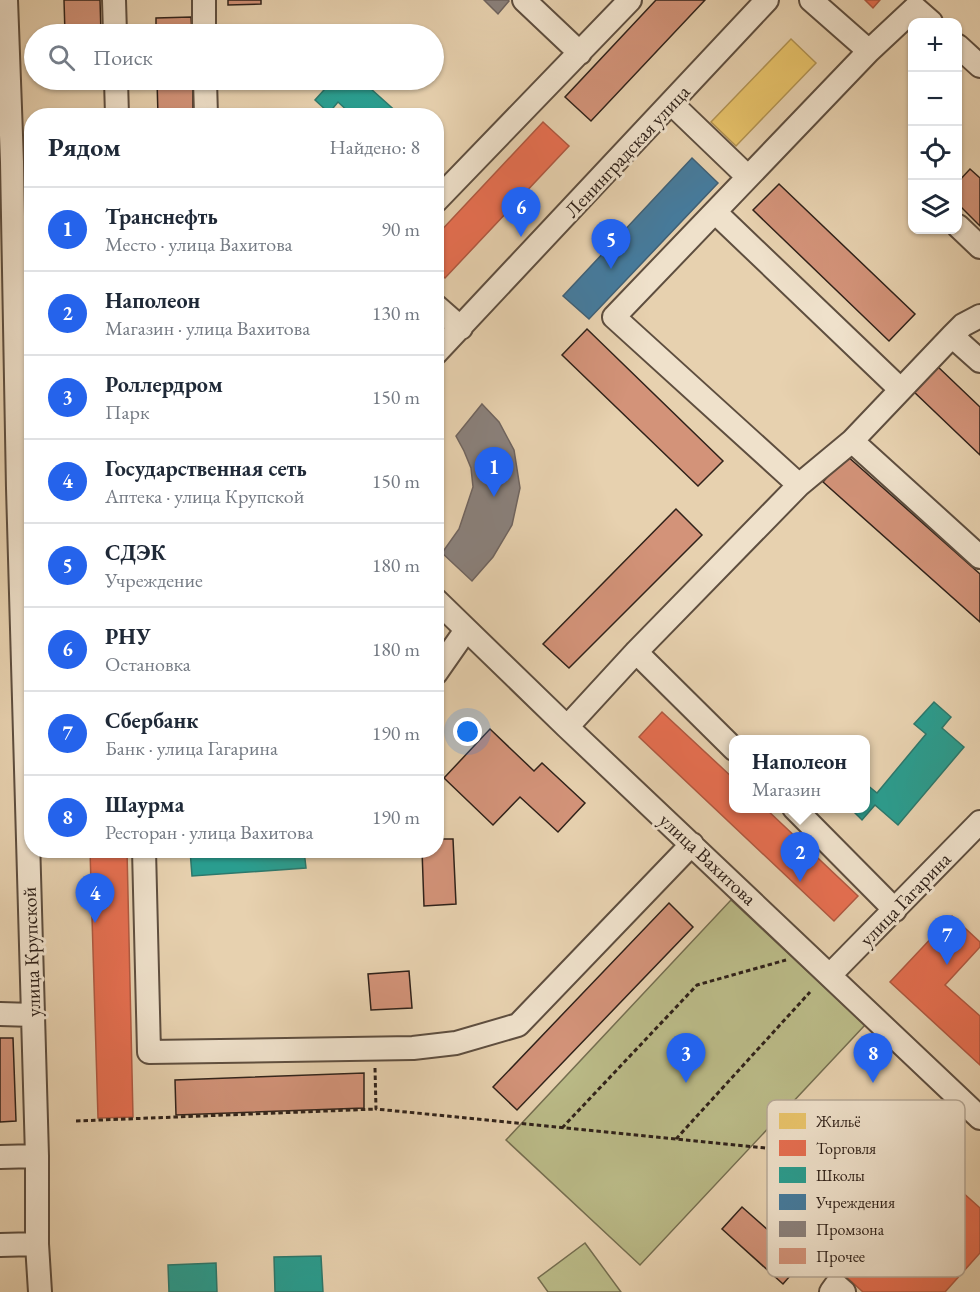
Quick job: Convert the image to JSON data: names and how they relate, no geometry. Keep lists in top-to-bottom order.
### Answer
{
  "streets": {
    "street": [
      "Ленинградская улица",
      "улица Вахитова",
      "улица Гагарина",
      "улица Крупской"
    ]
  },
  "crossings": [
    ["улица Вахитова", "улица Гагарина"]
  ],
  "legend": [
    "Жильё",
    "Торговля",
    "Школы",
    "Учреждения",
    "Промзона",
    "Прочее"
  ],
  "page": {
    "map_buttons": ["+", "−"],
    "search": "Поиск",
    "heading": ["Рядом", "Найдено: 8"],
    "list": [
      {
        "mark": "1",
        "name": "Транснефть",
        "note": "Место · улица Вахитова",
        "value": "90 m"
      },
      {
        "mark": "2",
        "name": "Наполеон",
        "note": "Магазин · улица Вахитова",
        "value": "130 m"
      },
      {
        "mark": "3",
        "name": "Роллердром",
        "note": "Парк",
        "value": "150 m"
      },
      {
        "mark": "4",
        "name": "Государственная сеть",
        "note": "Аптека · улица Крупской",
        "value": "150 m"
      },
      {
        "mark": "5",
        "name": "СДЭК",
        "note": "Учреждение",
        "value": "180 m"
      },
      {
        "mark": "6",
        "name": "РНУ",
        "note": "Остановка",
        "value": "180 m"
      },
      {
        "mark": "7",
        "name": "Сбербанк",
        "note": "Банк · улица Гагарина",
        "value": "190 m"
      },
      {
        "mark": "8",
        "name": "Шаурма",
        "note": "Ресторан · улица Вахитова",
        "value": "190 m"
      }
    ],
    "pins": [
      "6",
      "5",
      "1",
      "2",
      "4",
      "7",
      "3",
      "8"
    ],
    "popup": ["Наполеон", "Магазин"]
  }
}
